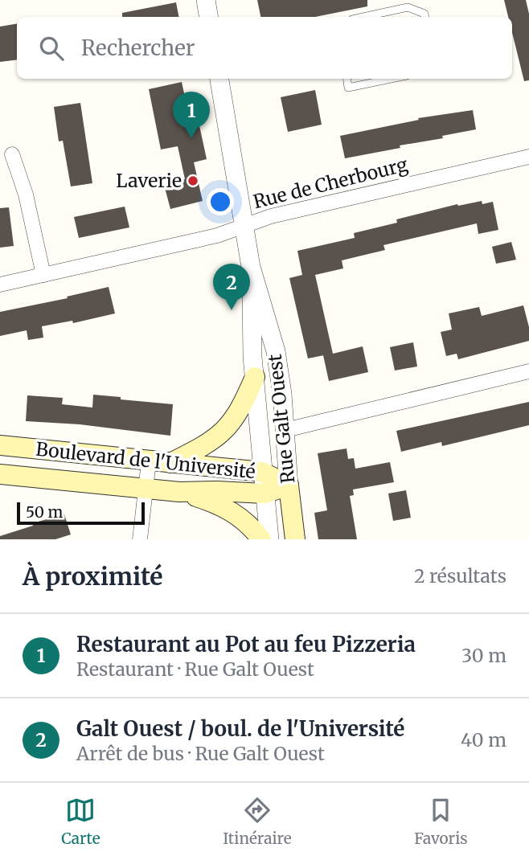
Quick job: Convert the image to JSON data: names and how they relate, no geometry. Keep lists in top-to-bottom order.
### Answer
{
  "streets": {
    "main road": ["Rue Galt Ouest", "Boulevard de l'Université"],
    "street": ["Rue de Cherbourg"]
  },
  "crossings": [
    ["Rue de Cherbourg", "Rue Galt Ouest"],
    ["Rue Galt Ouest", "Boulevard de l'Université"]
  ],
  "places": ["Laverie"],
  "scale_bar": "50 m",
  "page": {
    "search": "Rechercher",
    "pins": ["1", "2"],
    "scale": "50 m",
    "heading": ["À proximité", "2 résultats"],
    "list": [
      {
        "mark": "1",
        "name": "Restaurant au Pot au feu Pizzeria",
        "note": "Restaurant · Rue Galt Ouest",
        "value": "30 m"
      },
      {
        "mark": "2",
        "name": "Galt Ouest / boul. de l'Université",
        "note": "Arrêt de bus · Rue Galt Ouest",
        "value": "40 m"
      }
    ],
    "nav": ["Carte", "Itinéraire", "Favoris"]
  }
}
